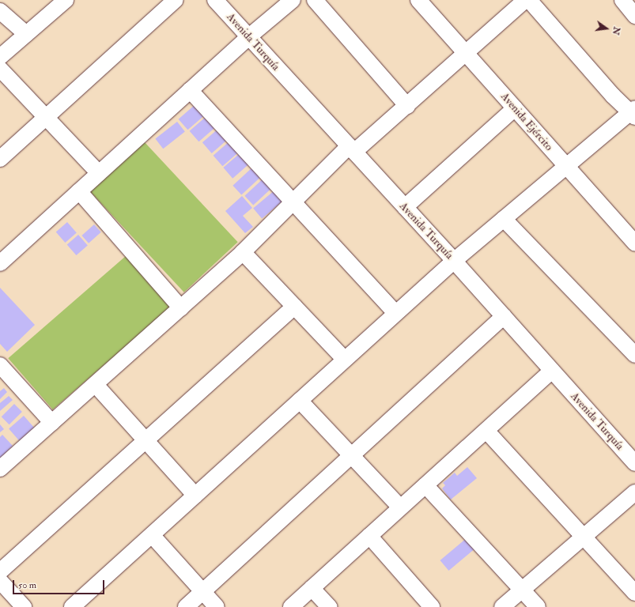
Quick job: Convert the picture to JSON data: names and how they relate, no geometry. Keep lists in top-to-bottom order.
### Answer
{
  "streets": {
    "street": ["Avenida Turquía", "Avenida Ejército"]
  },
  "scale_bar": "50 m",
  "north": "right"
}
